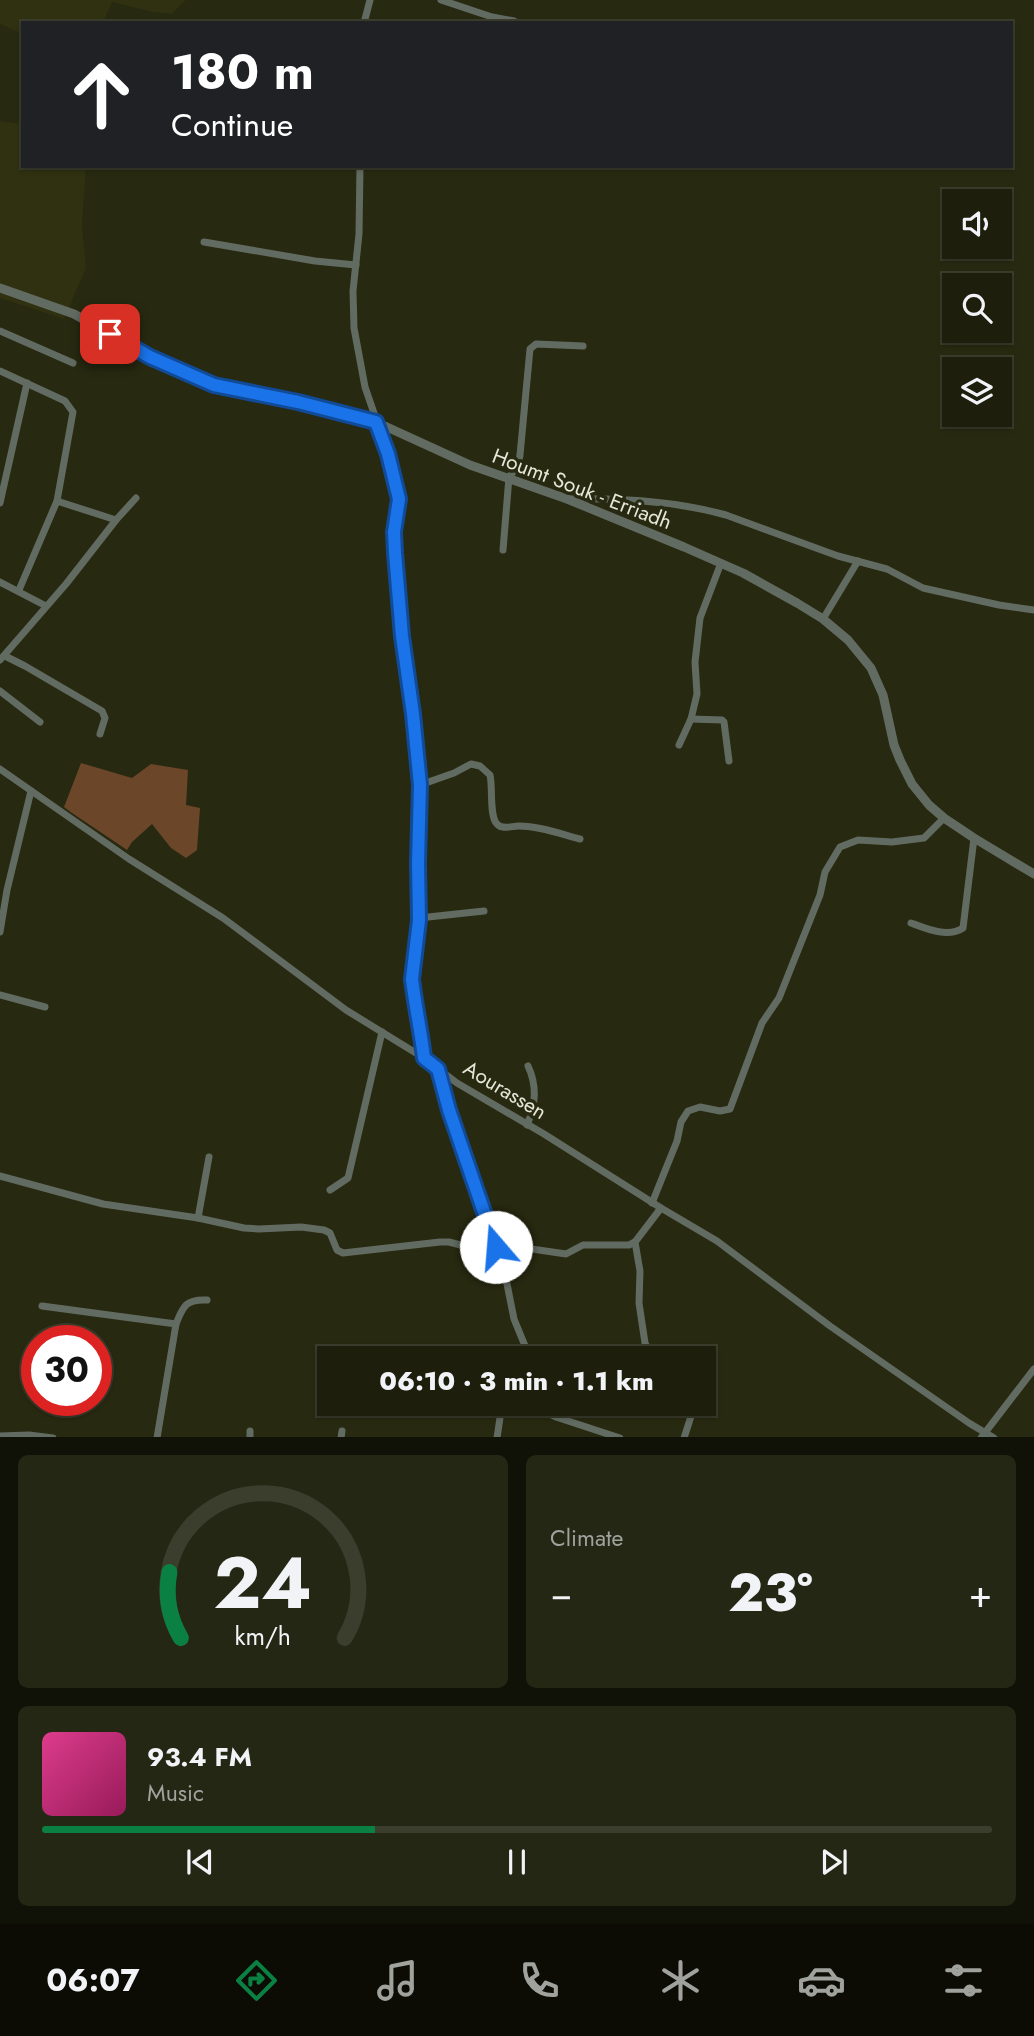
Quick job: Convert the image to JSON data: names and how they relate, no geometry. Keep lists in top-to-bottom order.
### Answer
{
  "streets": {
    "street": ["Houmt Souk - Erriadh", "Aourassen"]
  },
  "page": {
    "turn": ["180 m", "Continue"],
    "limit": "30",
    "trip": "06:10 · 3 min · 1.1 km",
    "tile": "Climate",
    "heat": ["−", "23°", "+"],
    "song": ["93.4 FM", "Music"],
    "tabs": "06:07",
    "gauge": ["24", "km/h"]
  }
}
